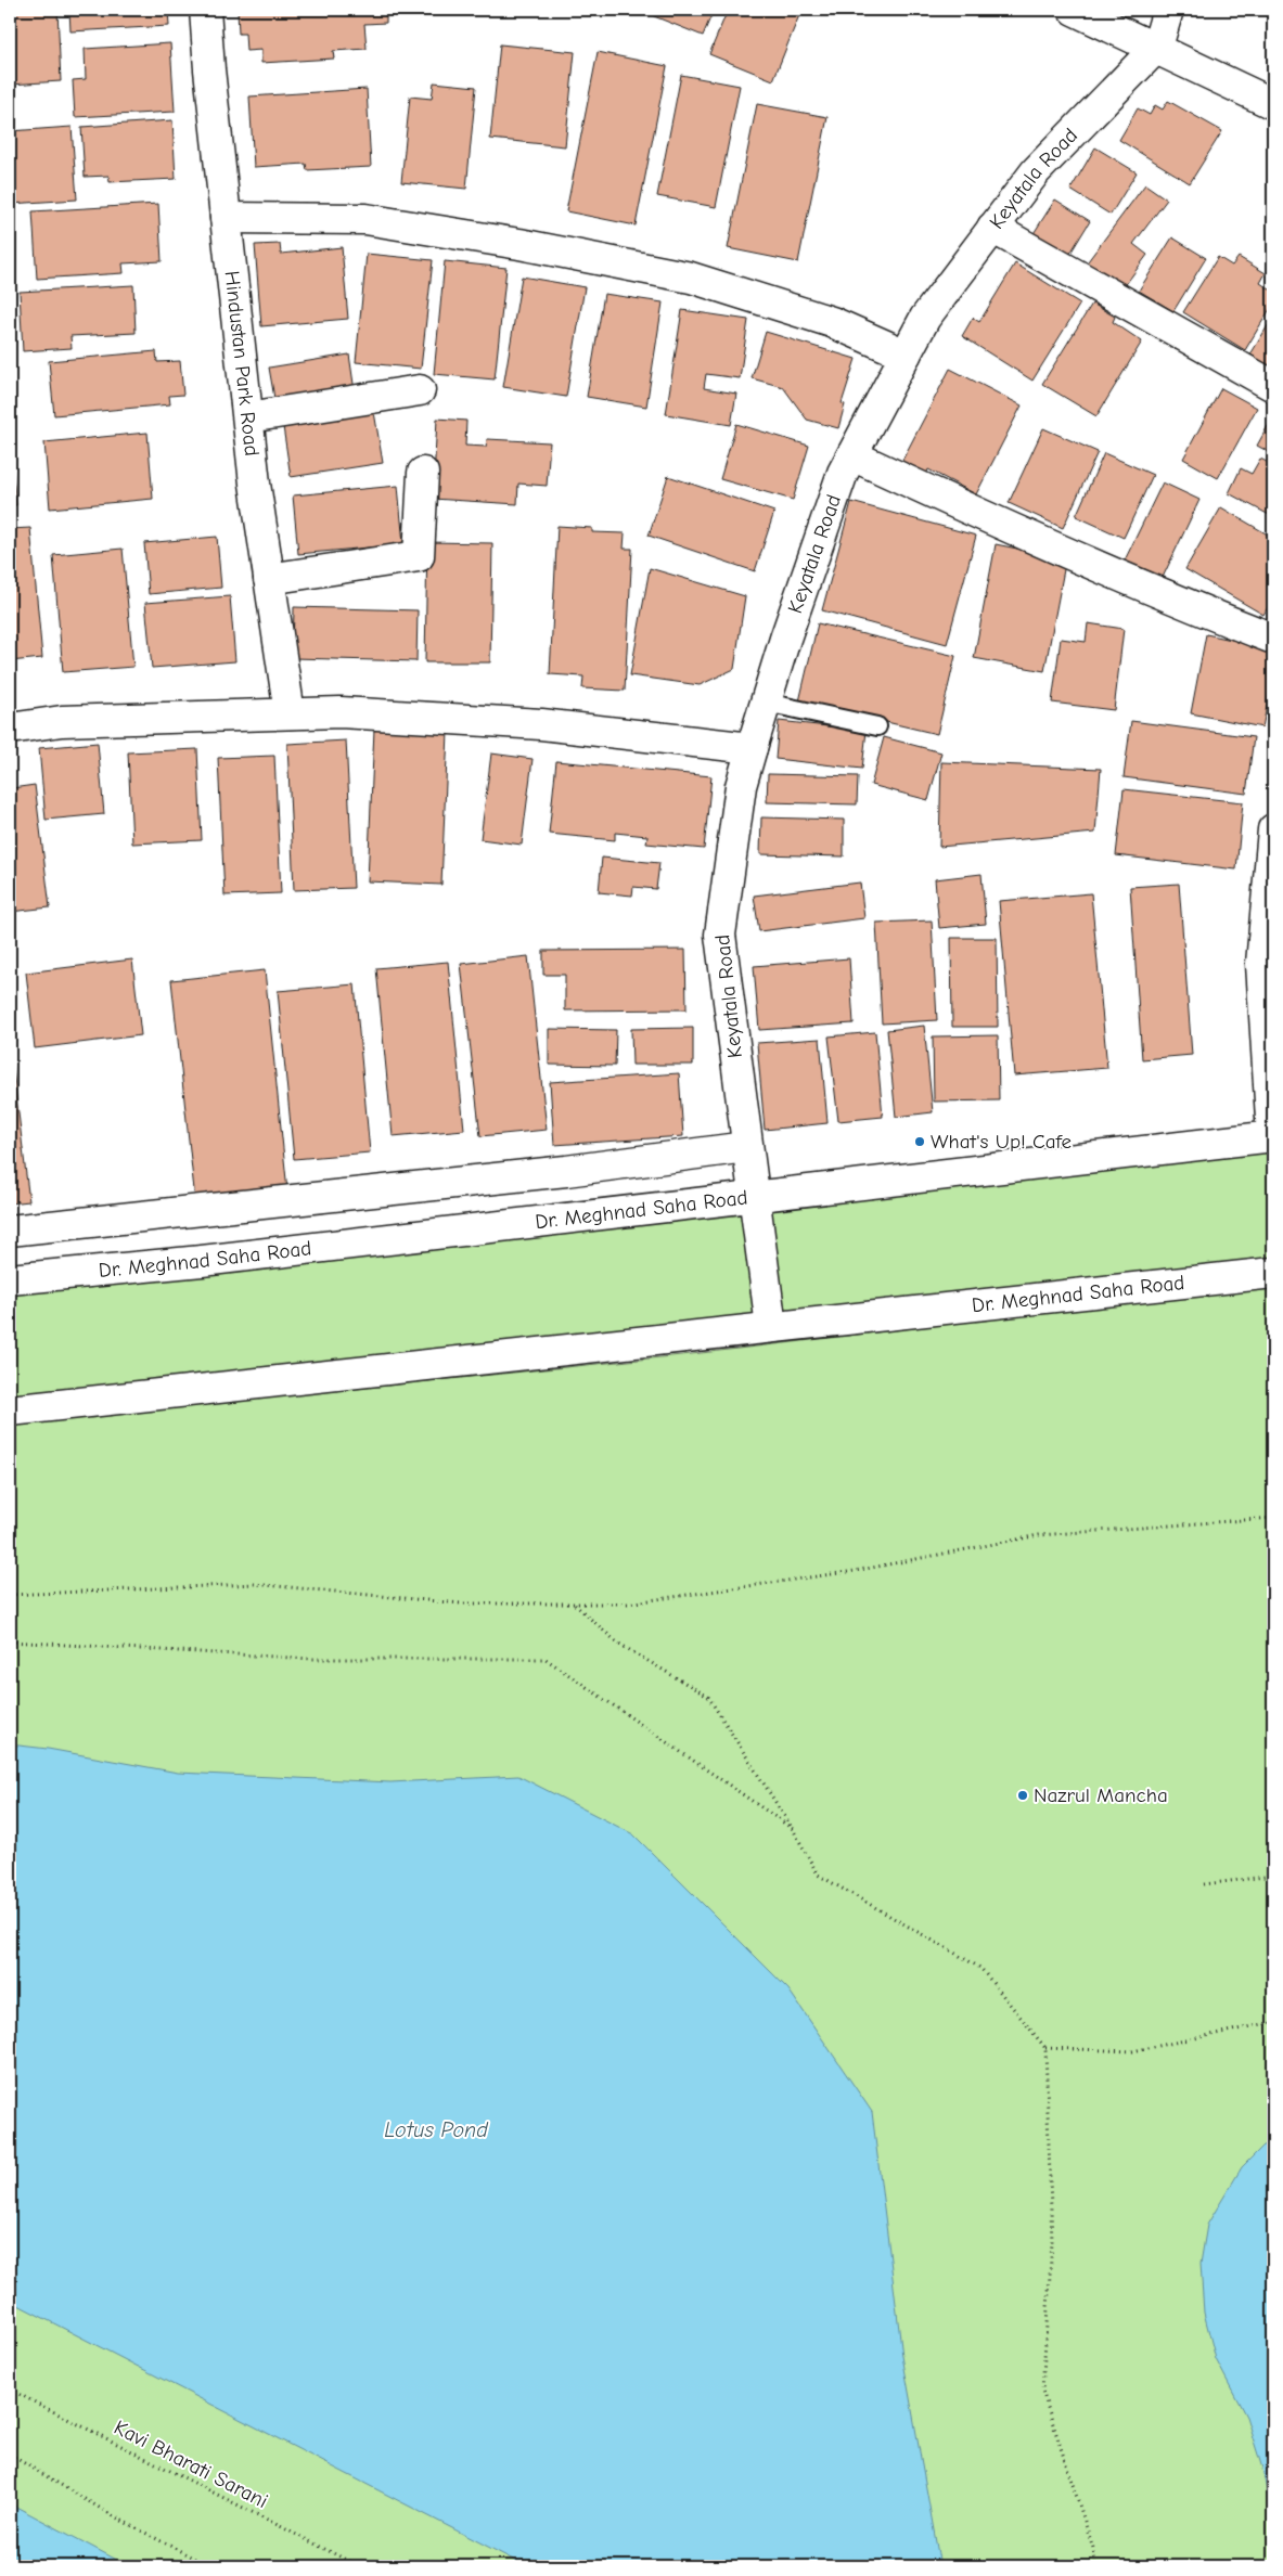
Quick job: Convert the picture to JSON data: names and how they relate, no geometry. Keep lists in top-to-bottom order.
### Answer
{
  "streets": {
    "street": ["Keyatala Road", "Hindustan Park Road", "Dr. Meghnad Saha Road"],
    "path": ["Kavi Bharati Sarani"]
  },
  "crossings": [
    ["Keyatala Road", "Dr. Meghnad Saha Road"]
  ],
  "water": ["Lotus Pond"],
  "places": ["What's Up! Cafe", "Nazrul Mancha"]
}
